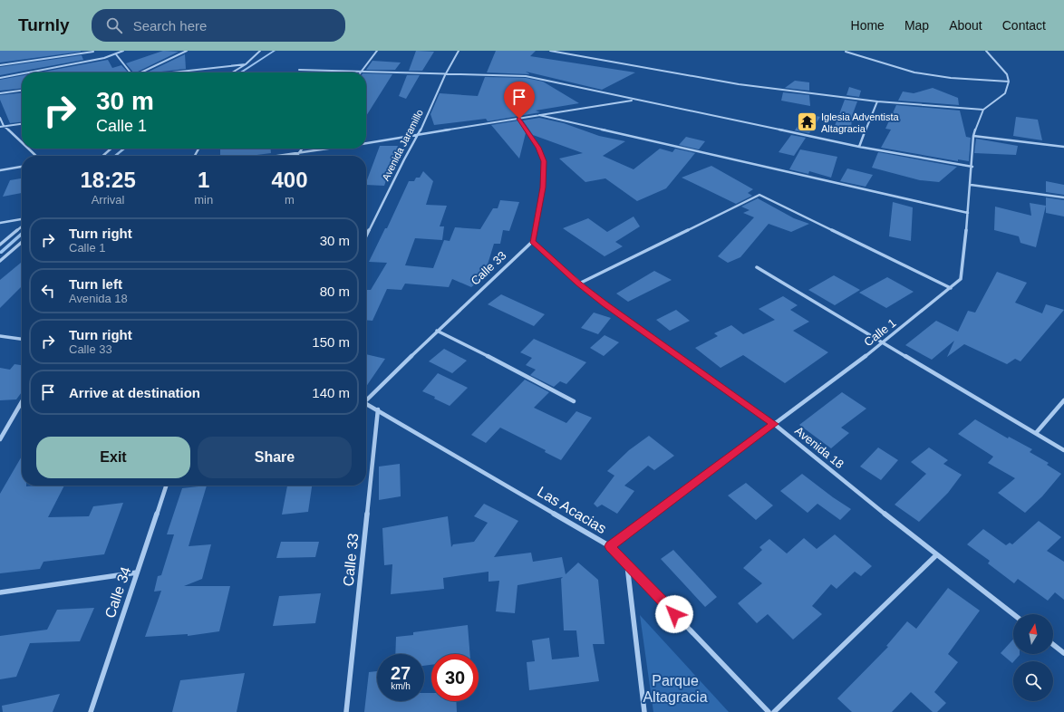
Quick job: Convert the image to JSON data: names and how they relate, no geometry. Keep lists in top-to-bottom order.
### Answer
{
  "streets": {
    "street": [
      "Avenida Jaramillo",
      "Calle 33",
      "Calle 1",
      "Avenida 18",
      "Las Acacias",
      "Calle 34"
    ]
  },
  "crossings": [
    ["Calle 33", "Avenida 18"],
    ["Calle 33", "Las Acacias"],
    ["Calle 1", "Avenida 18"],
    ["Calle 1", "Las Acacias"]
  ],
  "parks": ["Parque Altagracia"],
  "places": {
    "temple": ["Iglesia Adventista Altagracia"]
  },
  "north": "top",
  "page": {
    "header": "Turnly",
    "search": "Search here",
    "nav": [
      "Home",
      "Map",
      "About",
      "Contact"
    ],
    "turn": ["30 m", "Calle 1"],
    "eta": [
      "18:25",
      "Arrival",
      "1",
      "min",
      "400",
      "m"
    ],
    "list": [
      {
        "name": "Turn right",
        "note": "Calle 1",
        "value": "30 m"
      },
      {
        "name": "Turn left",
        "note": "Avenida 18",
        "value": "80 m"
      },
      {
        "name": "Turn right",
        "note": "Calle 33",
        "value": "150 m"
      },
      {
        "name": "Arrive at destination",
        "value": "140 m"
      }
    ],
    "buttons": ["Exit", "Share"],
    "speed": "27 km/h",
    "limit": "30"
  }
}
